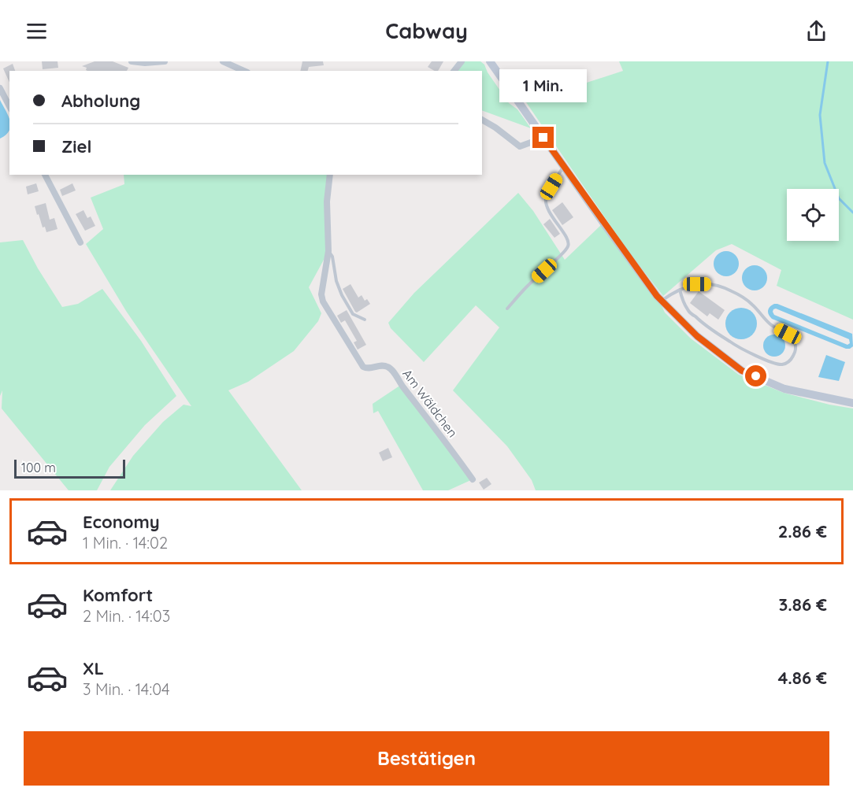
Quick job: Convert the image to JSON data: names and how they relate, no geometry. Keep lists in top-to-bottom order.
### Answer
{
  "streets": {
    "street": ["Am Wäldchen"]
  },
  "scale_bar": "100 m",
  "page": {
    "header": "Cabway",
    "bubble": "1 Min.",
    "banner": ["Abholung", "Ziel"],
    "scale": "100 m",
    "list": [
      {
        "name": "Economy",
        "note": "1 Min. · 14:02",
        "value": "2.86 €"
      },
      {
        "name": "Komfort",
        "note": "2 Min. · 14:03",
        "value": "3.86 €"
      },
      {
        "name": "XL",
        "note": "3 Min. · 14:04",
        "value": "4.86 €"
      }
    ],
    "buttons": "Bestätigen"
  }
}
